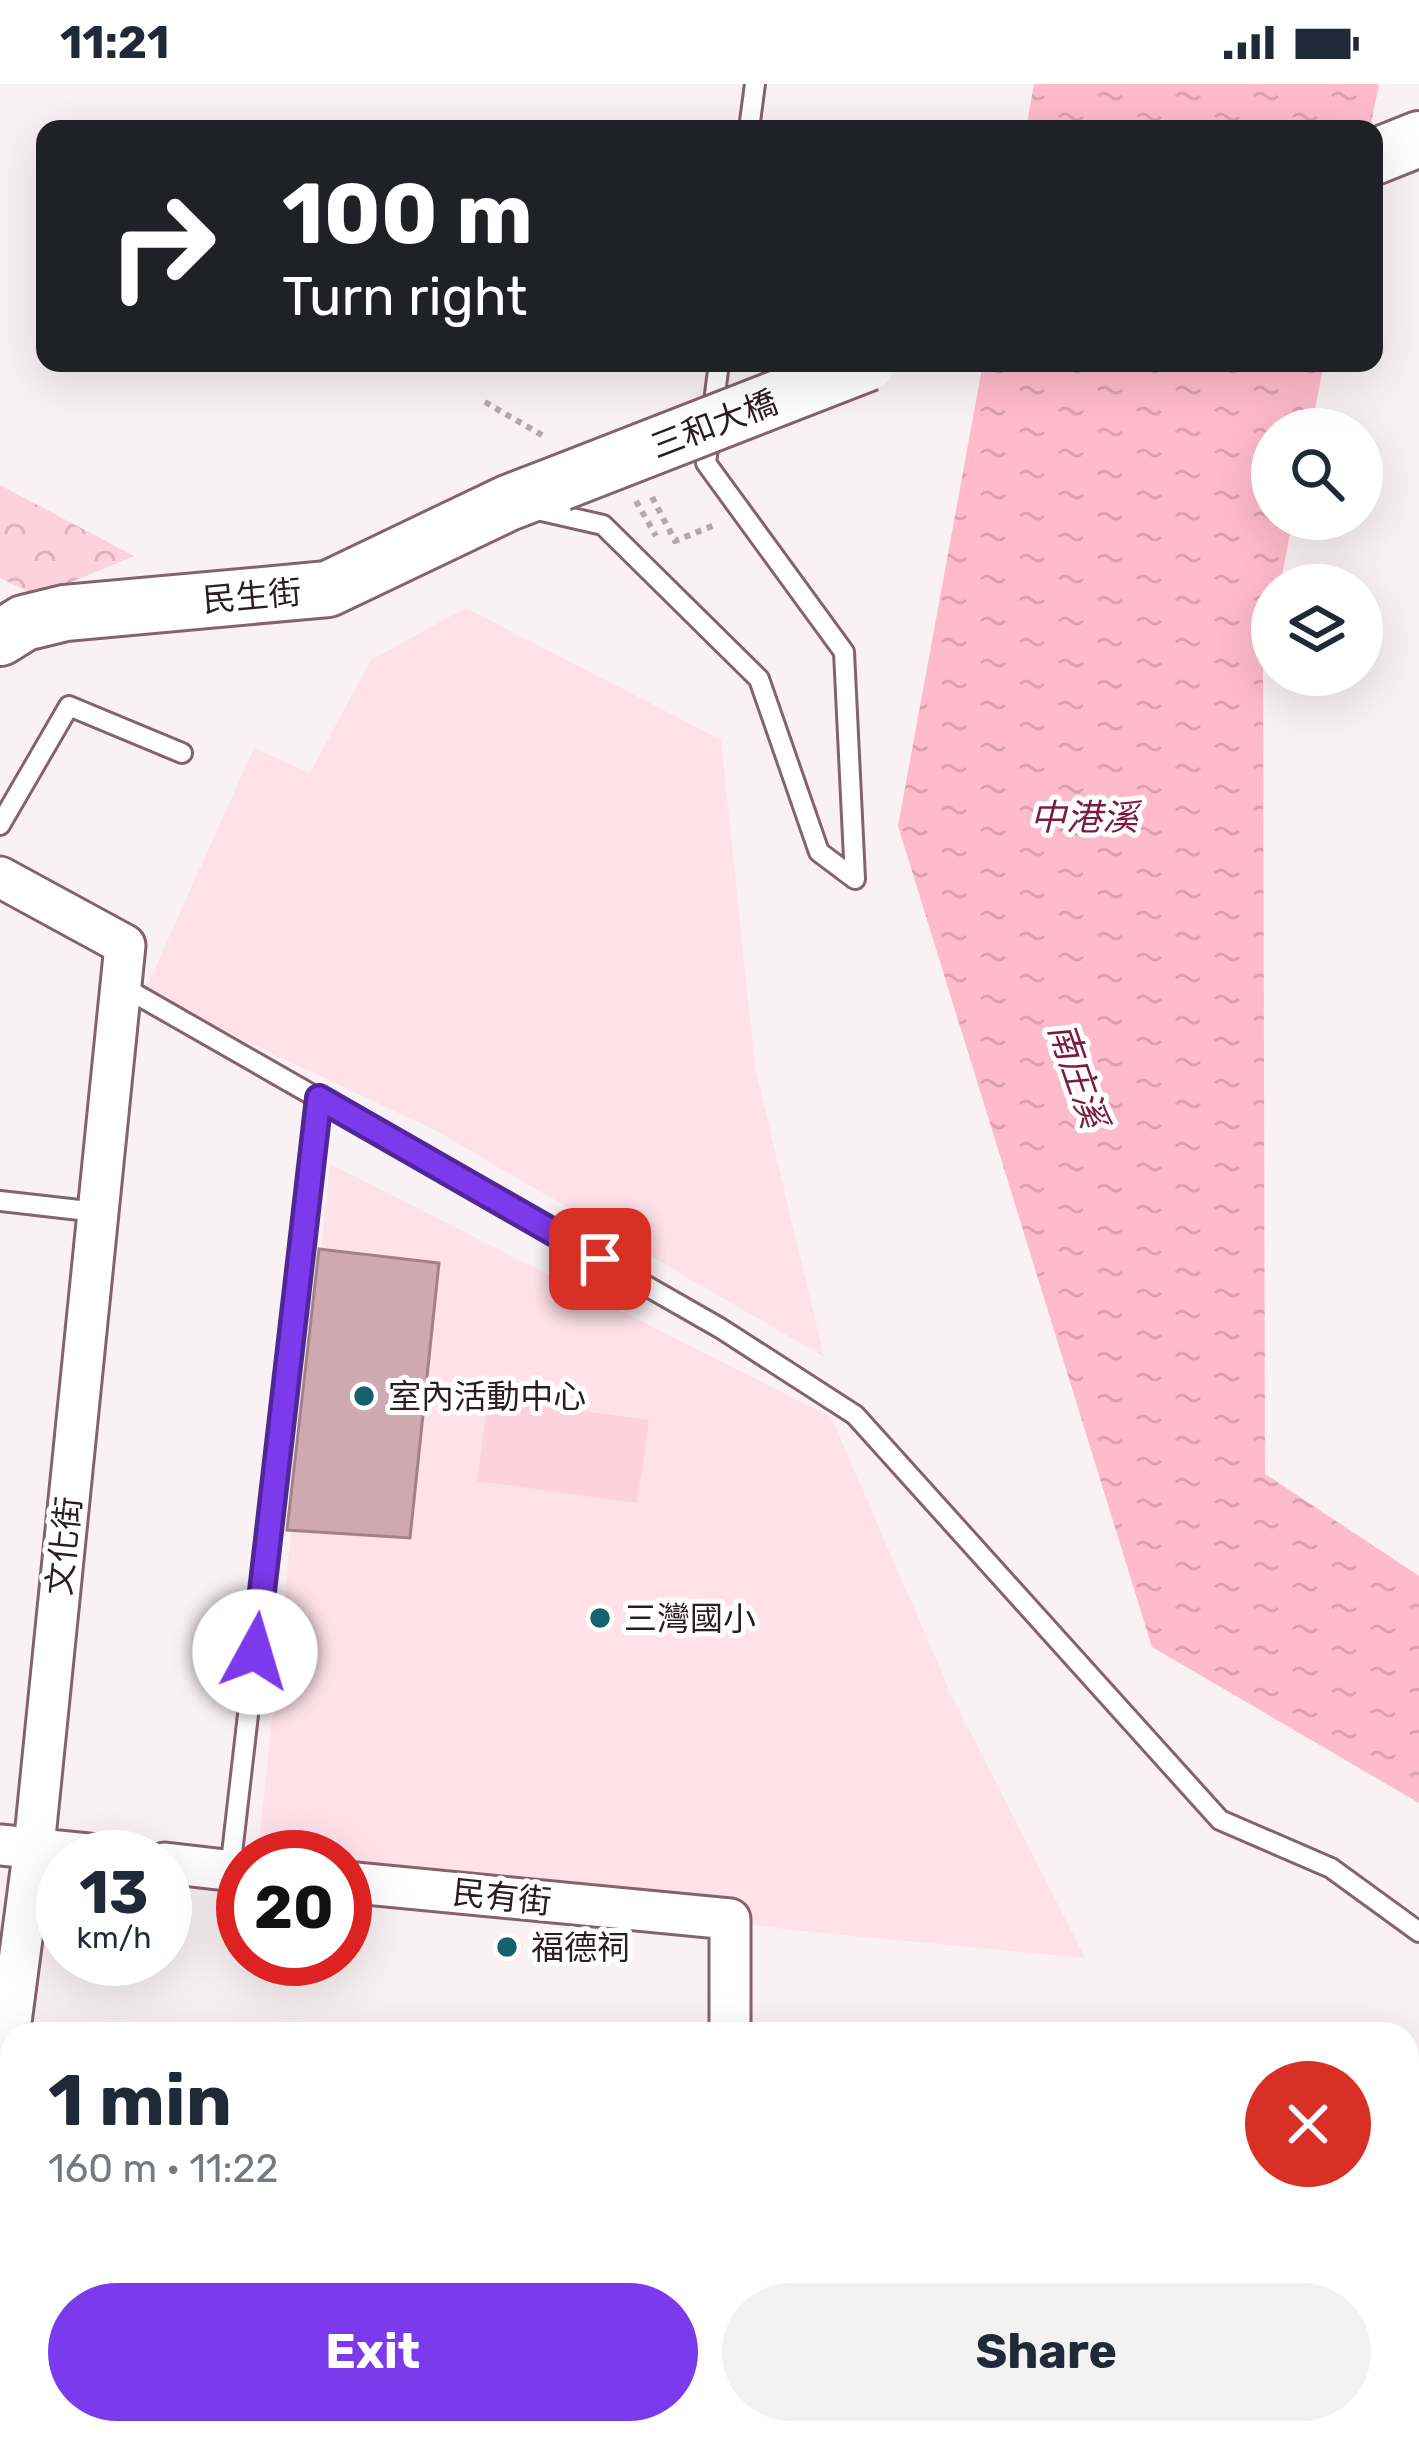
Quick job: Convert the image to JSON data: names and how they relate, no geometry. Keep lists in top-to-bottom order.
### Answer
{
  "streets": {
    "street": [
      "三和大橋",
      "民生街",
      "文化街",
      "民有街"
    ]
  },
  "crossings": [
    ["三和大橋", "民生街"]
  ],
  "water": ["中港溪", "南庄溪"],
  "places": ["室內活動中心", "三灣國小", "福德祠"],
  "page": {
    "status": "11:21",
    "turn": ["100 m", "Turn right"],
    "speed": "13 km/h",
    "limit": "20",
    "heading": ["1 min", "160 m · 11:22"],
    "buttons": ["Exit", "Share"]
  }
}
